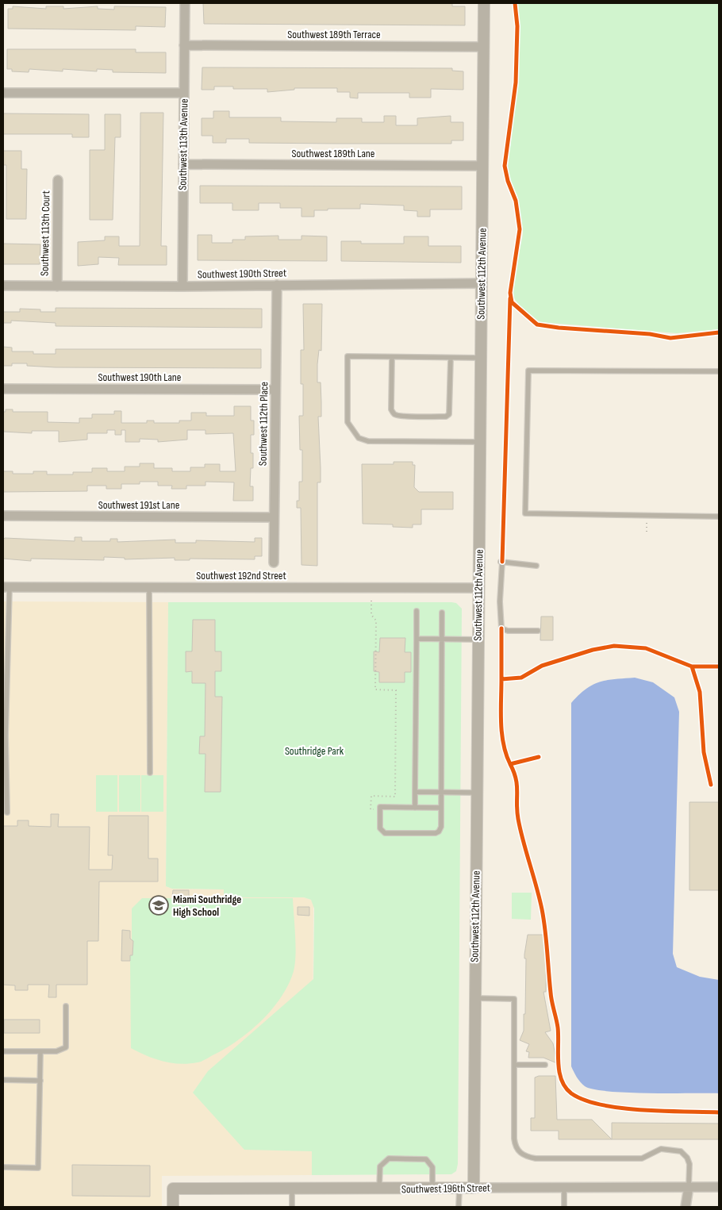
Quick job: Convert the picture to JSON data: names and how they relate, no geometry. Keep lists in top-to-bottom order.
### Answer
{
  "streets": {
    "street": [
      "Southwest 189th Terrace",
      "Southwest 113th Avenue",
      "Southwest 189th Lane",
      "Southwest 113th Court",
      "Southwest 190th Street",
      "Southwest 112th Avenue",
      "Southwest 190th Lane",
      "Southwest 112th Place",
      "Southwest 191st Lane",
      "Southwest 192nd Street",
      "Southwest 196th Street"
    ]
  },
  "crossings": [
    ["Southwest 189th Terrace", "Southwest 113th Avenue"],
    ["Southwest 189th Terrace", "Southwest 112th Avenue"],
    ["Southwest 113th Avenue", "Southwest 189th Lane"],
    ["Southwest 113th Avenue", "Southwest 190th Street"],
    ["Southwest 189th Lane", "Southwest 112th Avenue"],
    ["Southwest 113th Court", "Southwest 190th Street"],
    ["Southwest 190th Street", "Southwest 112th Avenue"],
    ["Southwest 190th Street", "Southwest 112th Place"],
    ["Southwest 112th Avenue", "Southwest 192nd Street"],
    ["Southwest 112th Avenue", "Southwest 196th Street"],
    ["Southwest 190th Lane", "Southwest 112th Place"],
    ["Southwest 112th Place", "Southwest 191st Lane"]
  ],
  "parks": ["Southridge Park"],
  "places": {
    "school or university": ["Miami Southridge High School"]
  }
}
